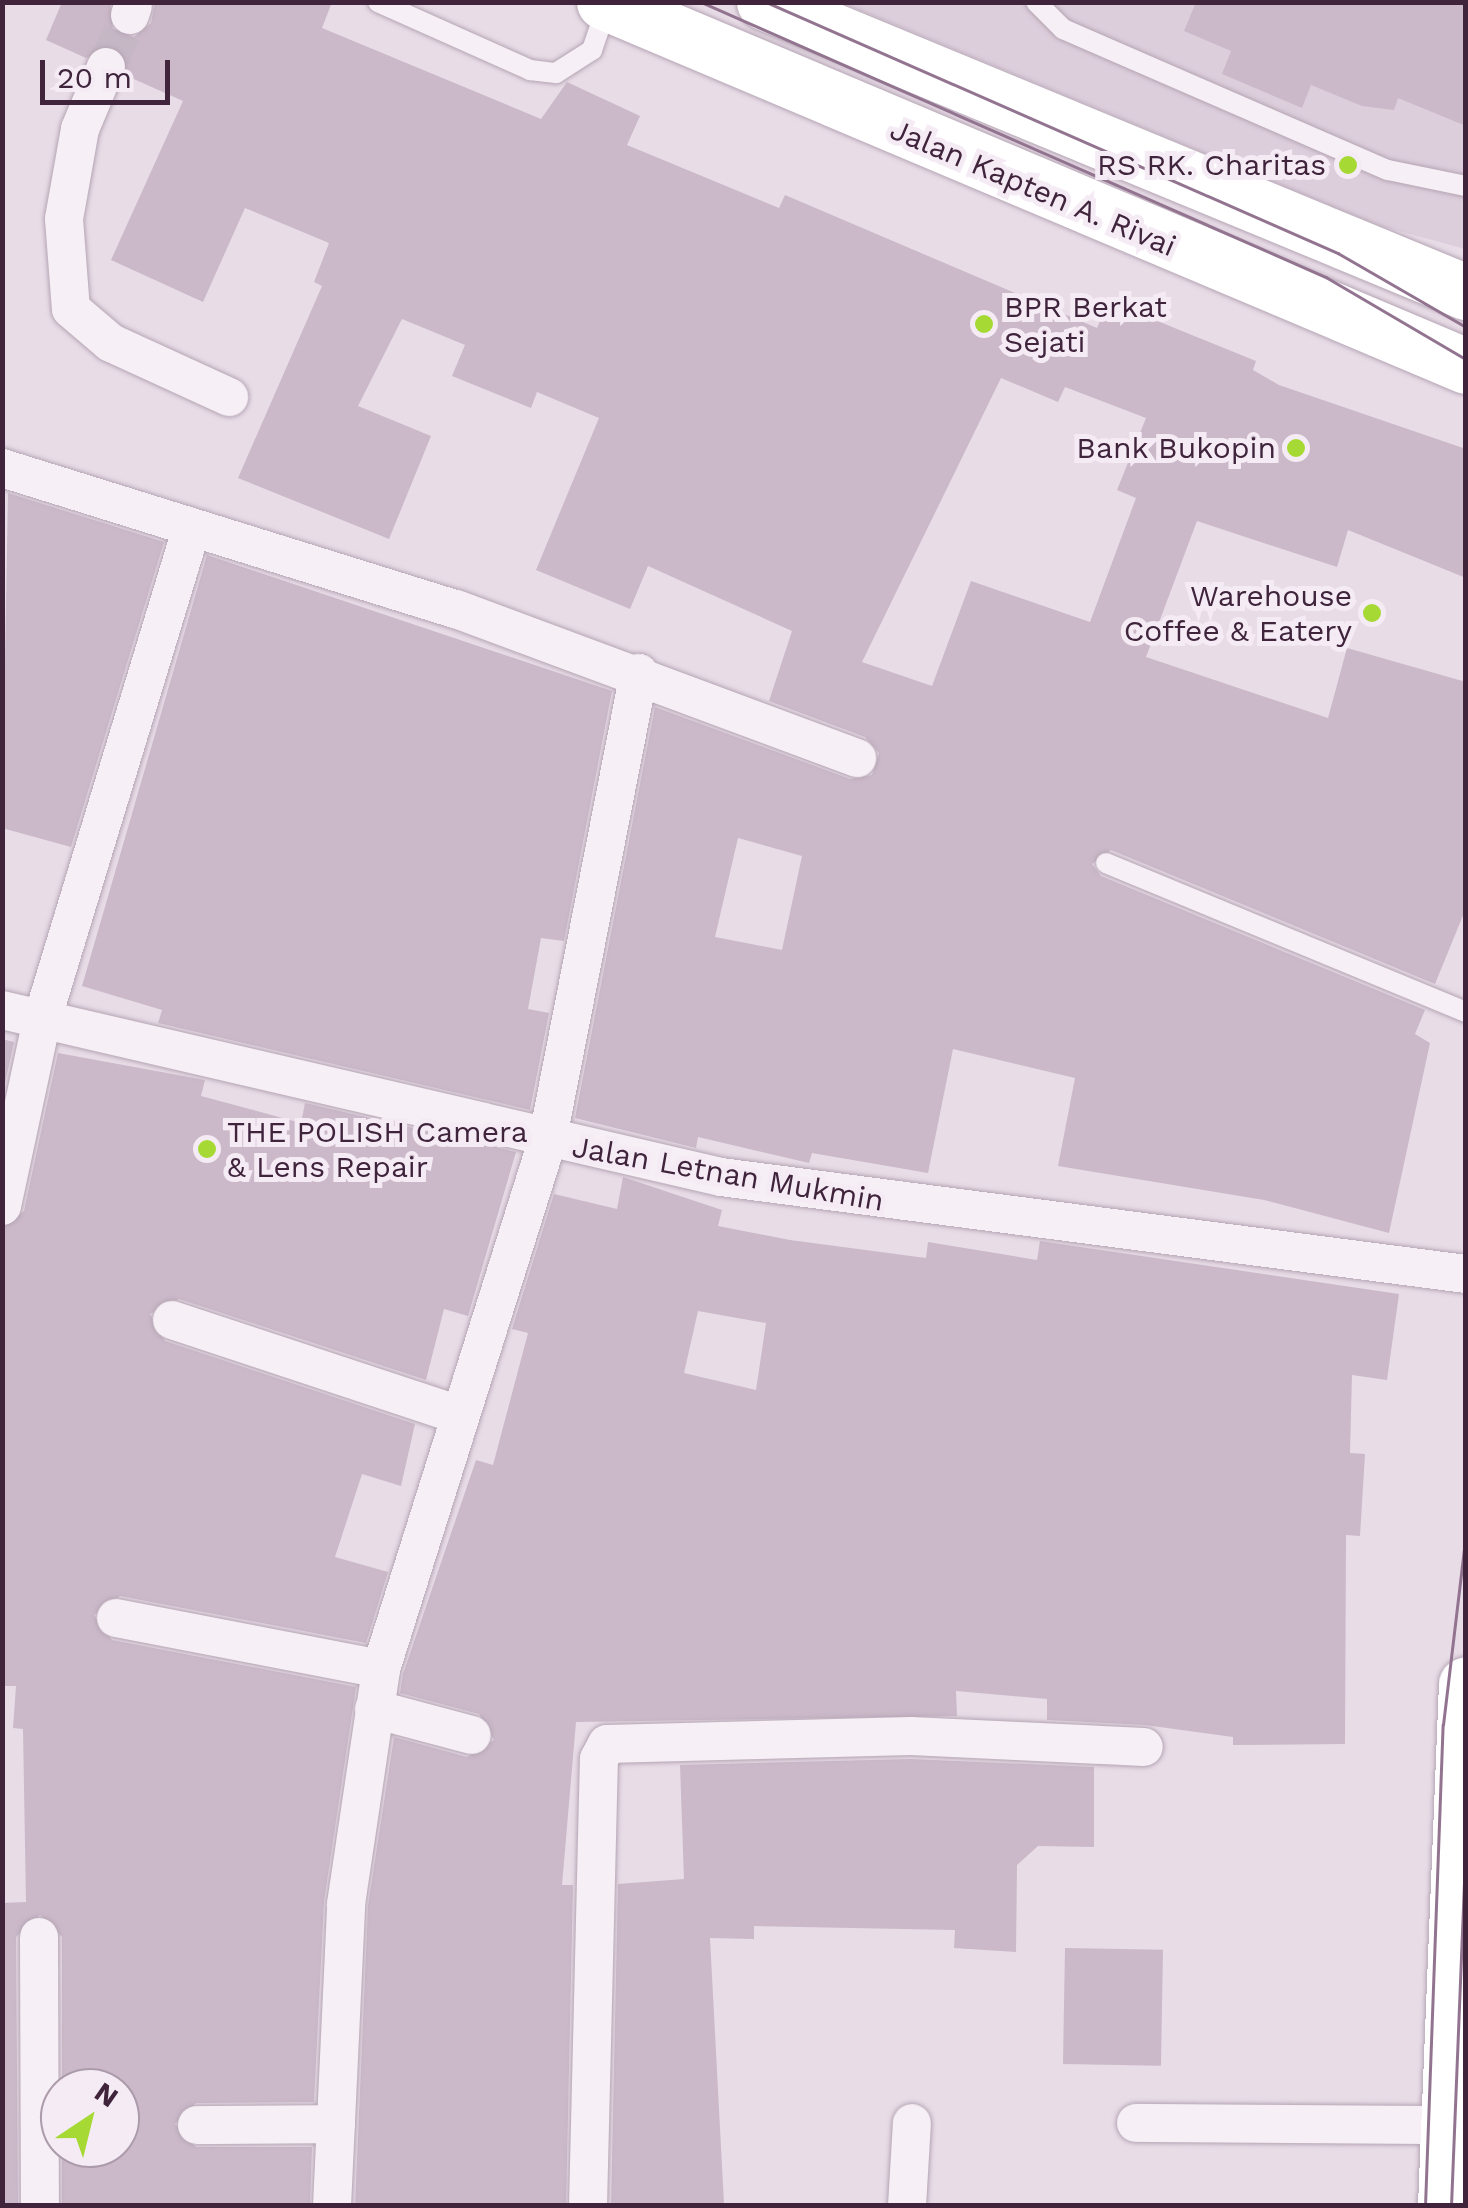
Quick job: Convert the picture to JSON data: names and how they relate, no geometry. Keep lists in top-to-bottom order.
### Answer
{
  "streets": {
    "main road": ["Jalan Kapten A. Rivai"],
    "street": ["Jalan Letnan Mukmin"]
  },
  "places": [
    "RS RK. Charitas",
    "BPR Berkat Sejati",
    "Bank Bukopin",
    "Warehouse Coffee & Eatery",
    "THE POLISH Camera & Lens Repair"
  ],
  "scale_bar": "20 m",
  "north": "top right"
}
